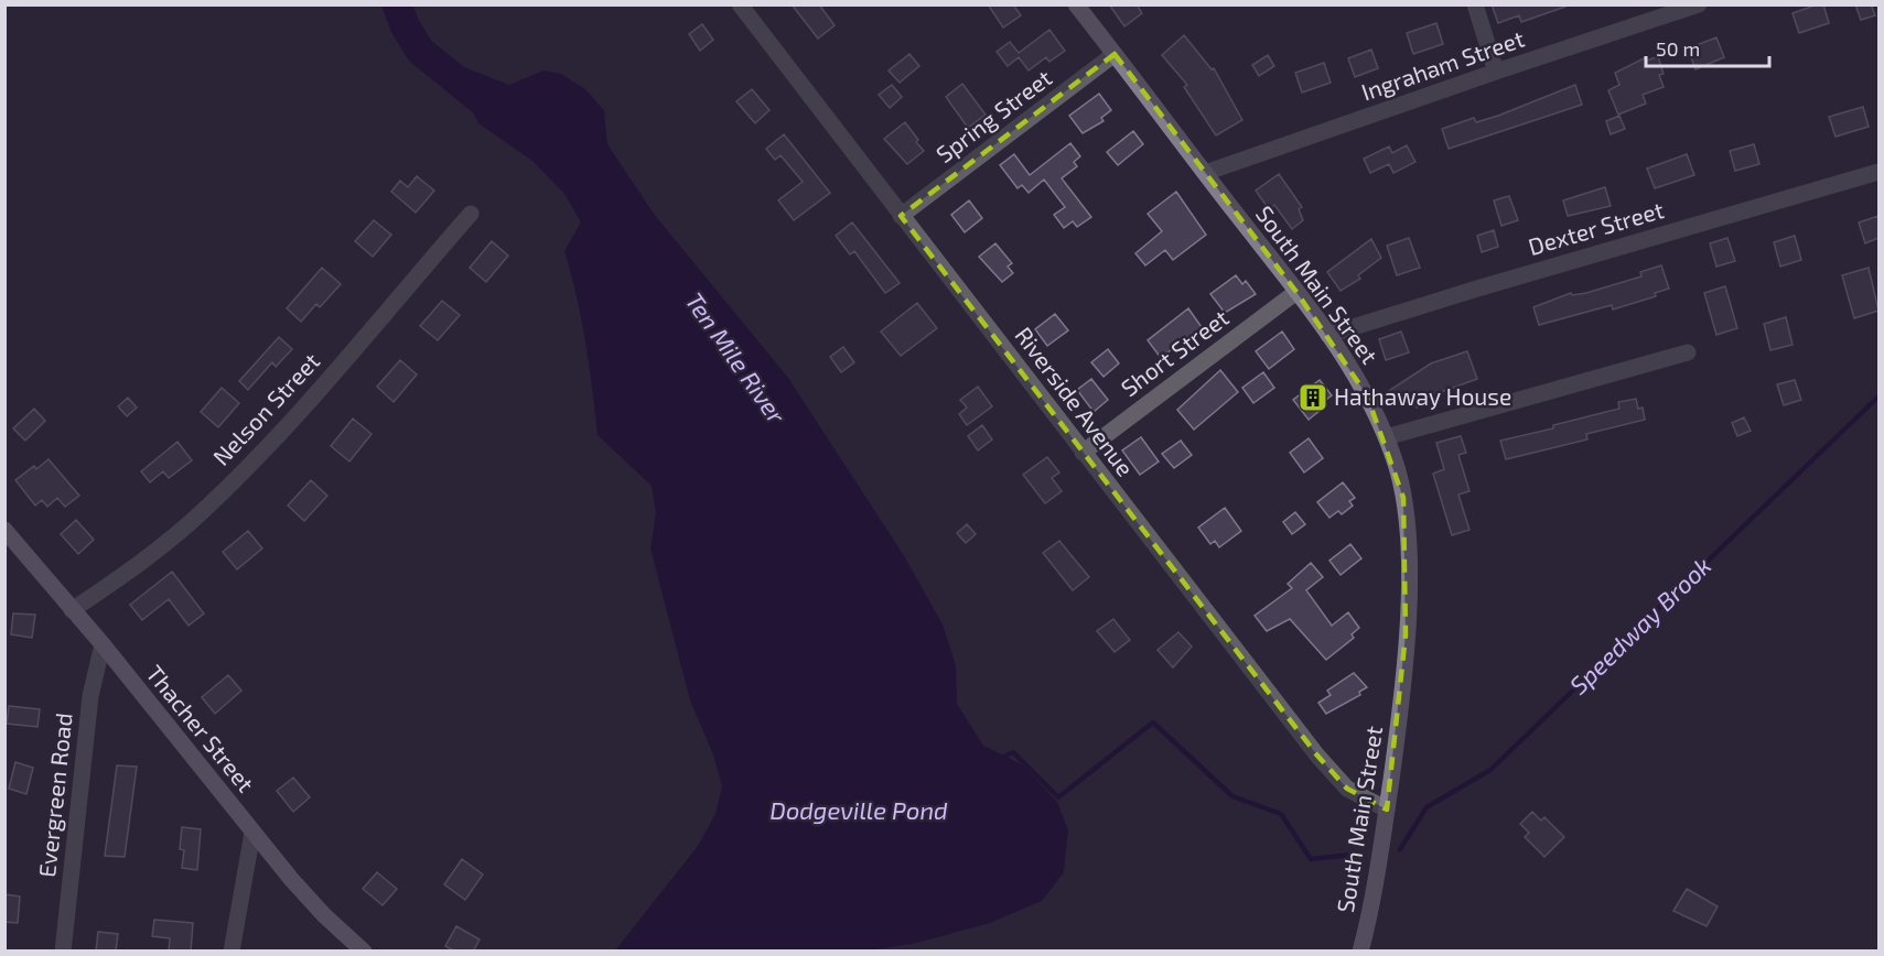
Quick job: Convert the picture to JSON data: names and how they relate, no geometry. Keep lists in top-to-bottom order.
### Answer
{
  "streets": {
    "main road": ["South Main Street", "Thacher Street"],
    "street": [
      "Ingraham Street",
      "Spring Street",
      "Dexter Street",
      "Short Street",
      "Riverside Avenue",
      "Nelson Street",
      "Evergreen Road"
    ]
  },
  "crossings": [
    ["Ingraham Street", "South Main Street"],
    ["Spring Street", "South Main Street"],
    ["Spring Street", "Riverside Avenue"],
    ["Dexter Street", "South Main Street"],
    ["South Main Street", "Short Street"],
    ["South Main Street", "Riverside Avenue"],
    ["Short Street", "Riverside Avenue"],
    ["Nelson Street", "Thacher Street"],
    ["Thacher Street", "Evergreen Road"]
  ],
  "water": ["Ten Mile River", "Speedway Brook", "Dodgeville Pond"],
  "places": {
    "building": ["Hathaway House"]
  },
  "scale_bar": "50 m"
}
